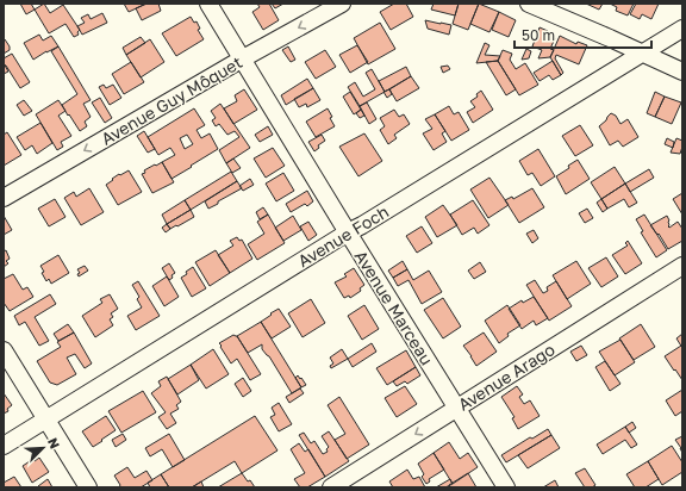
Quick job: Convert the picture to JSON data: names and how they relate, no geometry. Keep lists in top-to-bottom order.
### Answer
{
  "streets": {
    "street": [
      "Avenue Guy Môquet",
      "Avenue Foch",
      "Avenue Marceau",
      "Avenue Arago"
    ]
  },
  "crossings": [
    ["Avenue Guy Môquet", "Avenue Marceau"],
    ["Avenue Foch", "Avenue Marceau"],
    ["Avenue Marceau", "Avenue Arago"]
  ],
  "one_way": ["Avenue Guy Môquet", "Avenue Arago"],
  "scale_bar": "50 m",
  "north": "top right"
}
